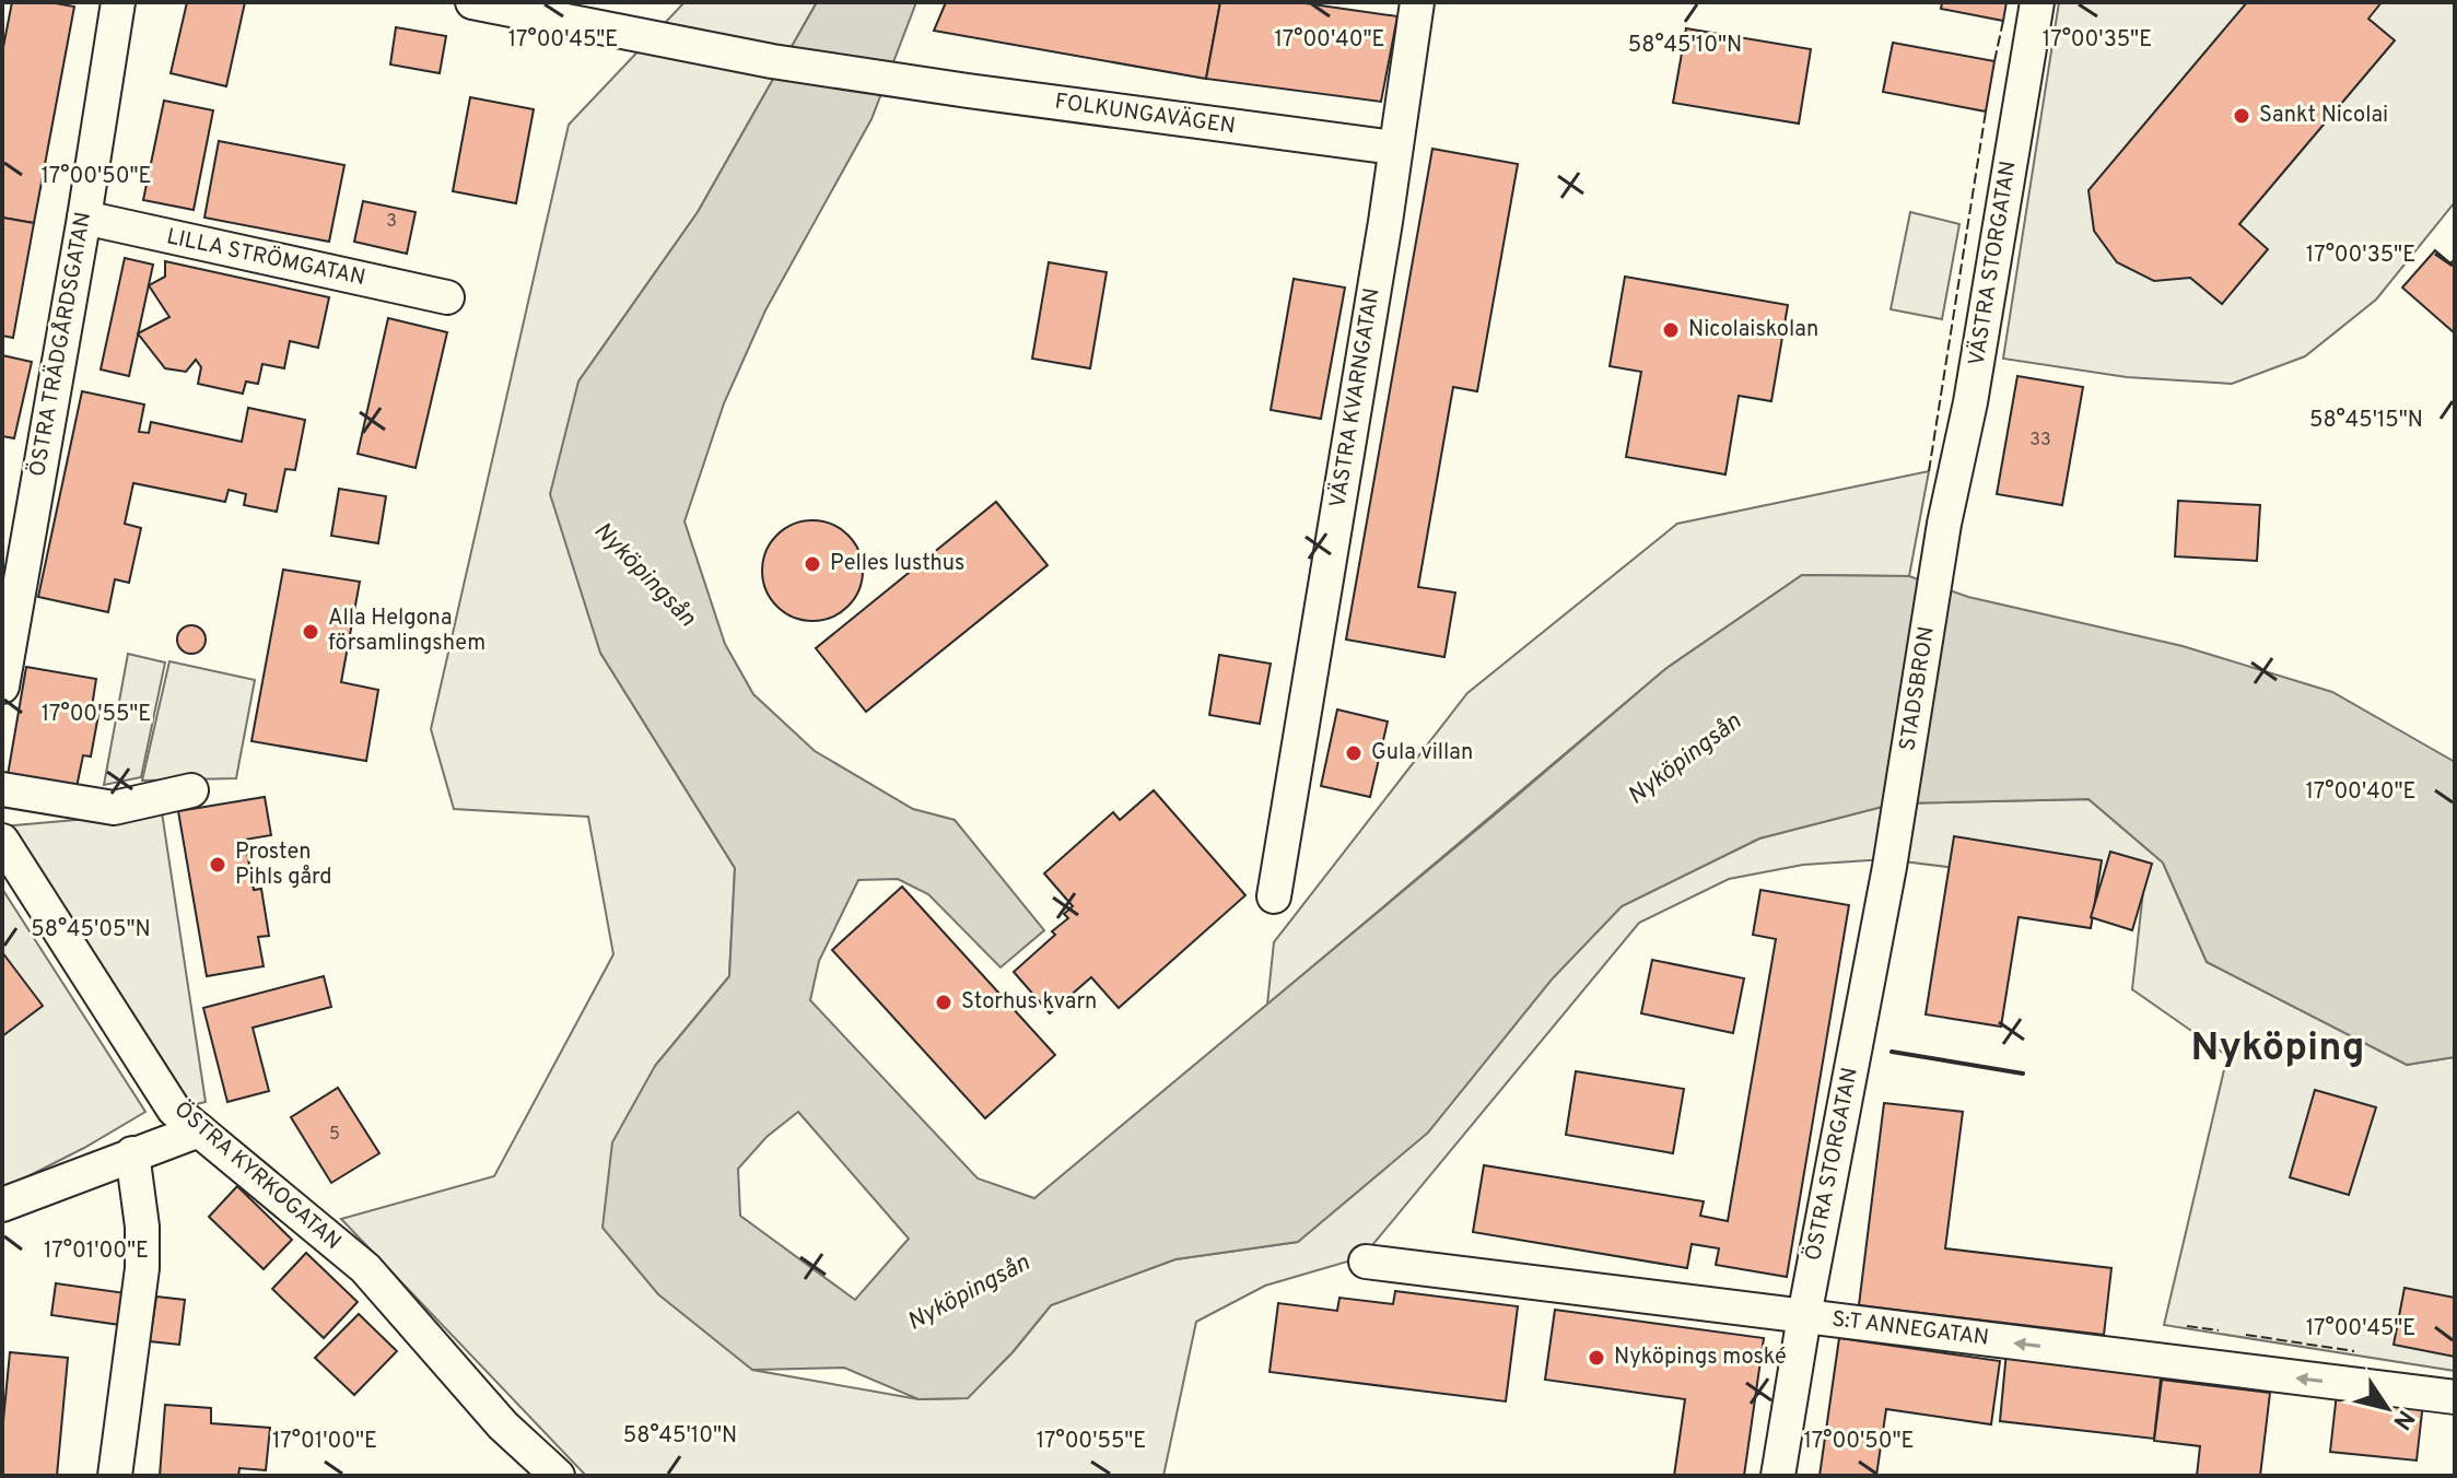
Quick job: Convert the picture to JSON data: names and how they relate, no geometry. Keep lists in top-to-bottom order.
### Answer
{
  "streets": {
    "street": [
      "FOLKUNGAVÄGEN",
      "LILLA STRÖMGATAN",
      "VÄSTRA STORGATAN",
      "ÖSTRA TRÄDGÅRDSGATAN",
      "VÄSTRA KVARNGATAN",
      "STADSBRON",
      "ÖSTRA STORGATAN",
      "ÖSTRA KYRKOGATAN",
      "S:T ANNEGATAN"
    ]
  },
  "crossings": [
    ["FOLKUNGAVÄGEN", "VÄSTRA KVARNGATAN"],
    ["LILLA STRÖMGATAN", "ÖSTRA TRÄDGÅRDSGATAN"],
    ["VÄSTRA STORGATAN", "STADSBRON"],
    ["STADSBRON", "ÖSTRA STORGATAN"],
    ["ÖSTRA STORGATAN", "S:T ANNEGATAN"]
  ],
  "one_way": ["S:T ANNEGATAN"],
  "districts": ["Nyköping"],
  "water": ["Nyköpingsån"],
  "places": [
    "Sankt Nicolai",
    "Nicolaiskolan",
    "Pelles lusthus",
    "Alla Helgona församlingshem",
    "Gula villan",
    "Prosten Pihls gård",
    "Storhus kvarn",
    "Nyköpings moské"
  ],
  "house_numbers": ["3", "33", "5"],
  "north": "bottom right",
  "coordinates": [
    "17°00'45\"E",
    "17°00'40\"E",
    "17°00'35\"E",
    "58°45'10\"N",
    "17°00'50\"E",
    "58°45'15\"N",
    "17°00'55\"E",
    "58°45'05\"N",
    "17°01'00\"E"
  ]
}
